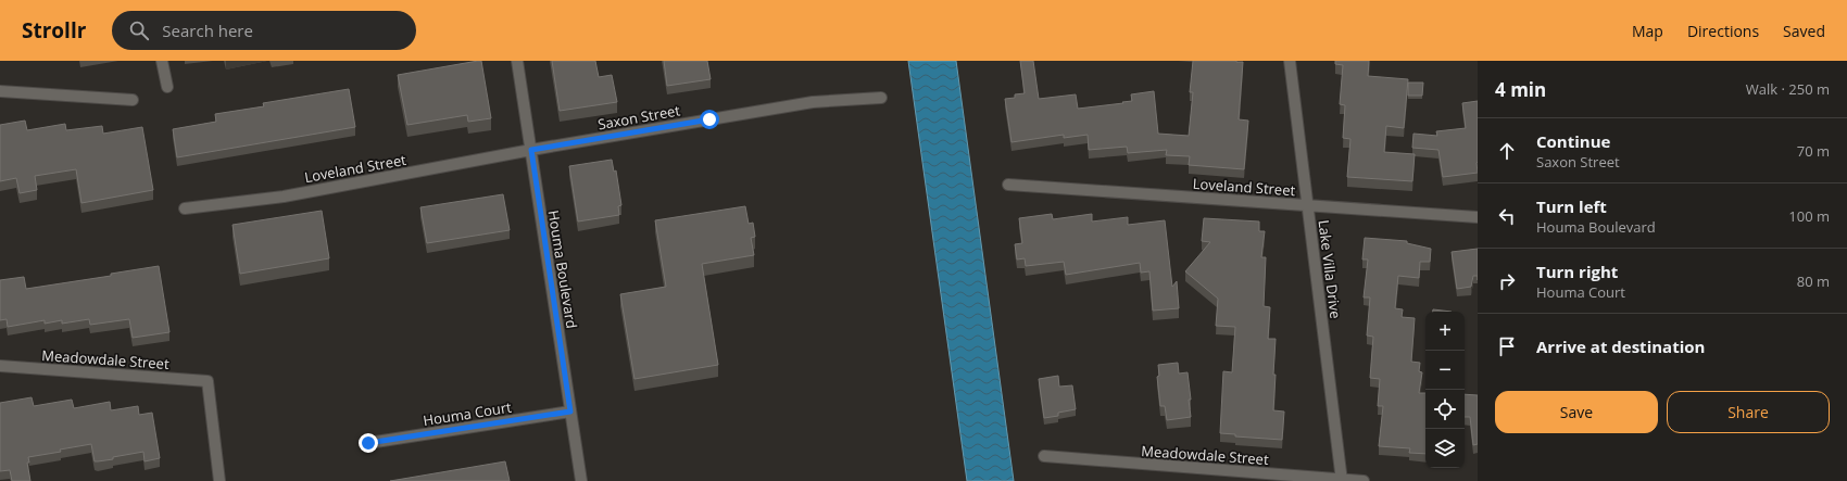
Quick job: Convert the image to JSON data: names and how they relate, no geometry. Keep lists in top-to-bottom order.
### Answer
{
  "streets": {
    "street": [
      "Saxon Street",
      "Loveland Street",
      "Houma Boulevard",
      "Lake Villa Drive",
      "Meadowdale Street",
      "Houma Court"
    ]
  },
  "crossings": [
    ["Saxon Street", "Loveland Street"],
    ["Saxon Street", "Houma Boulevard"],
    ["Loveland Street", "Houma Boulevard"],
    ["Loveland Street", "Lake Villa Drive"],
    ["Houma Boulevard", "Houma Court"],
    ["Lake Villa Drive", "Meadowdale Street"]
  ],
  "page": {
    "header": "Strollr",
    "search": "Search here",
    "nav": ["Map", "Directions", "Saved"],
    "heading": ["4 min", "Walk · 250 m"],
    "list": [
      ["Continue", "Saxon Street", "70 m"],
      ["Turn left", "Houma Boulevard", "100 m"],
      ["Turn right", "Houma Court", "80 m"],
      "Arrive at destination"
    ],
    "map_buttons": ["+", "−"],
    "buttons": ["Save", "Share"]
  }
}
